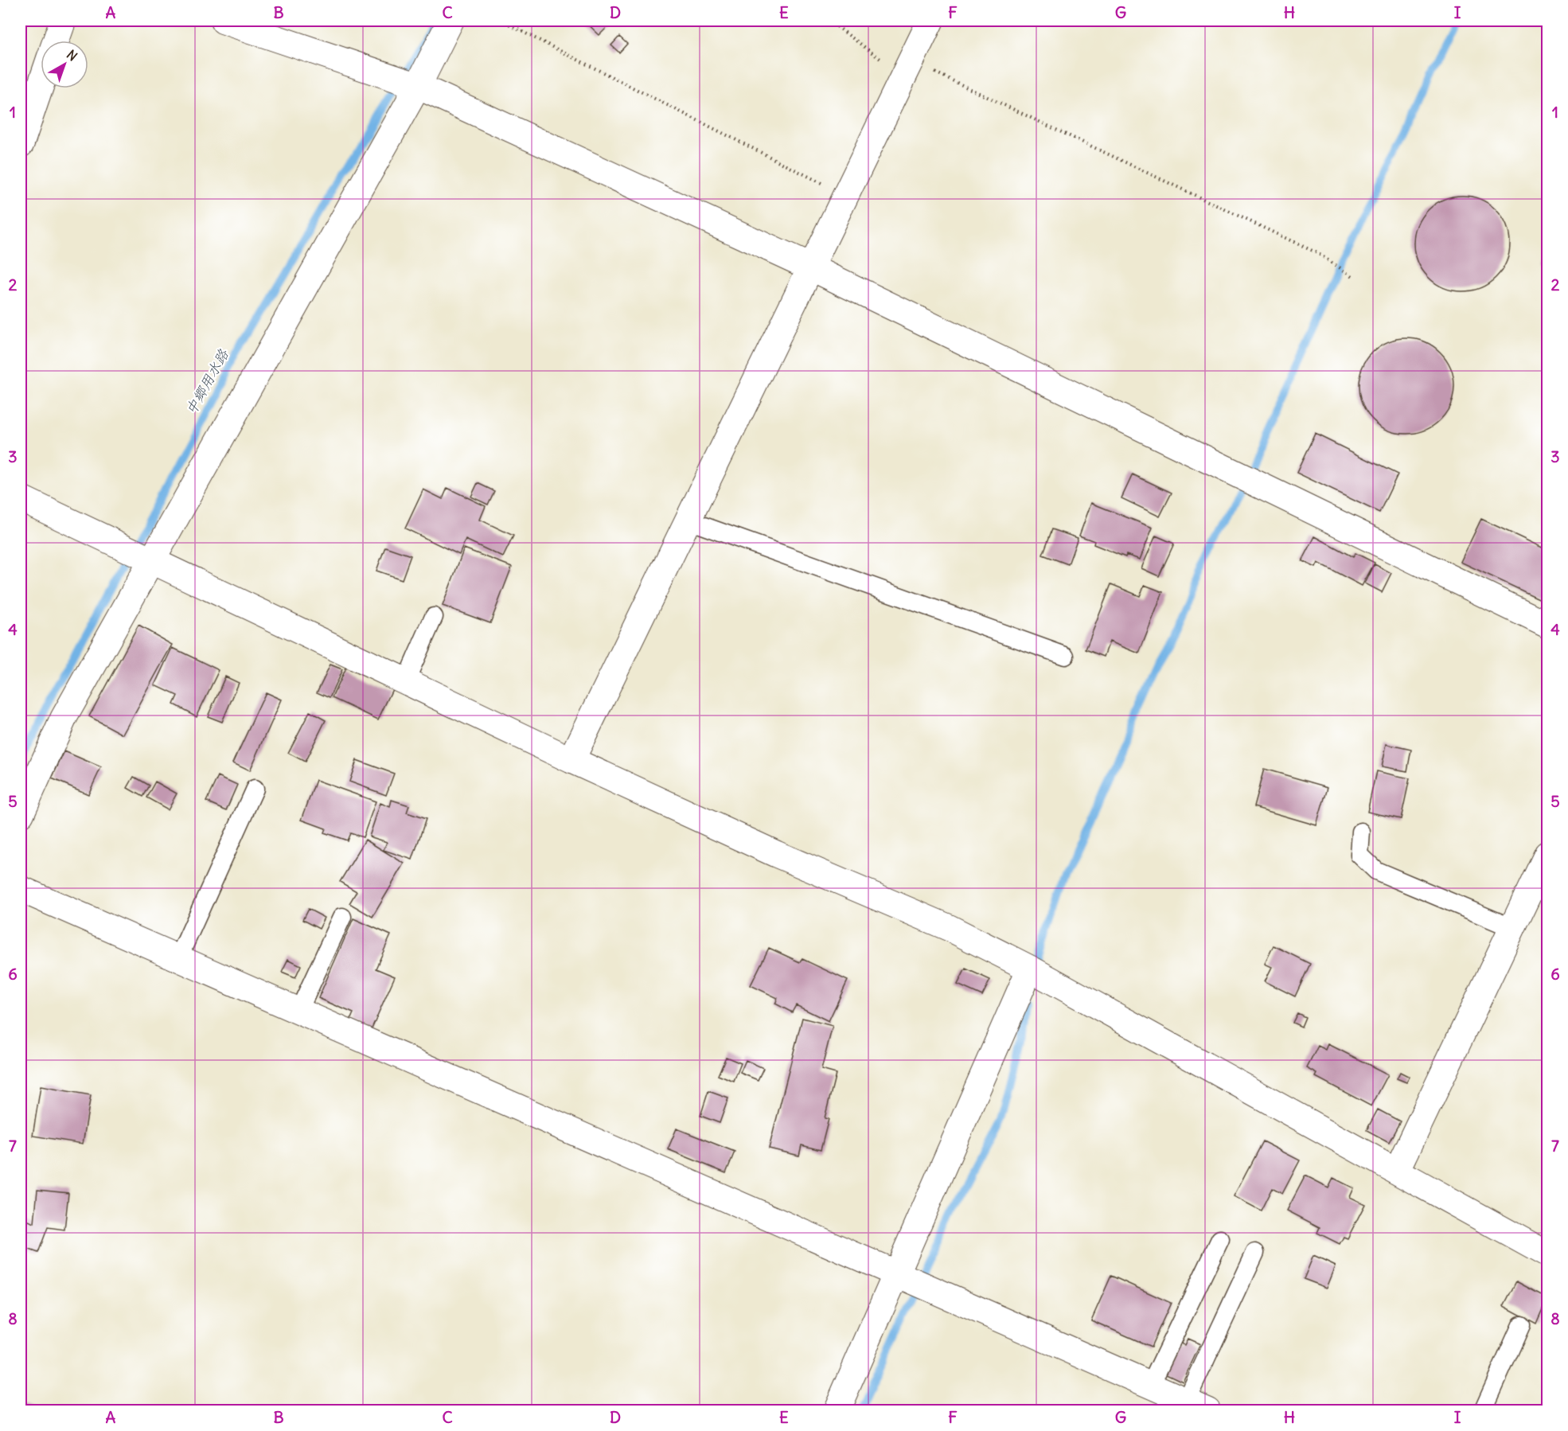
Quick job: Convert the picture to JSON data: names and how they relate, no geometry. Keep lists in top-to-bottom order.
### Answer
{
  "water": ["中郷用水路"],
  "north": "top right",
  "grid": {
    "columns": [
      "A",
      "B",
      "C",
      "D",
      "E",
      "F",
      "G",
      "H",
      "I"
    ],
    "rows": [
      "1",
      "2",
      "3",
      "4",
      "5",
      "6",
      "7",
      "8"
    ]
  }
}
